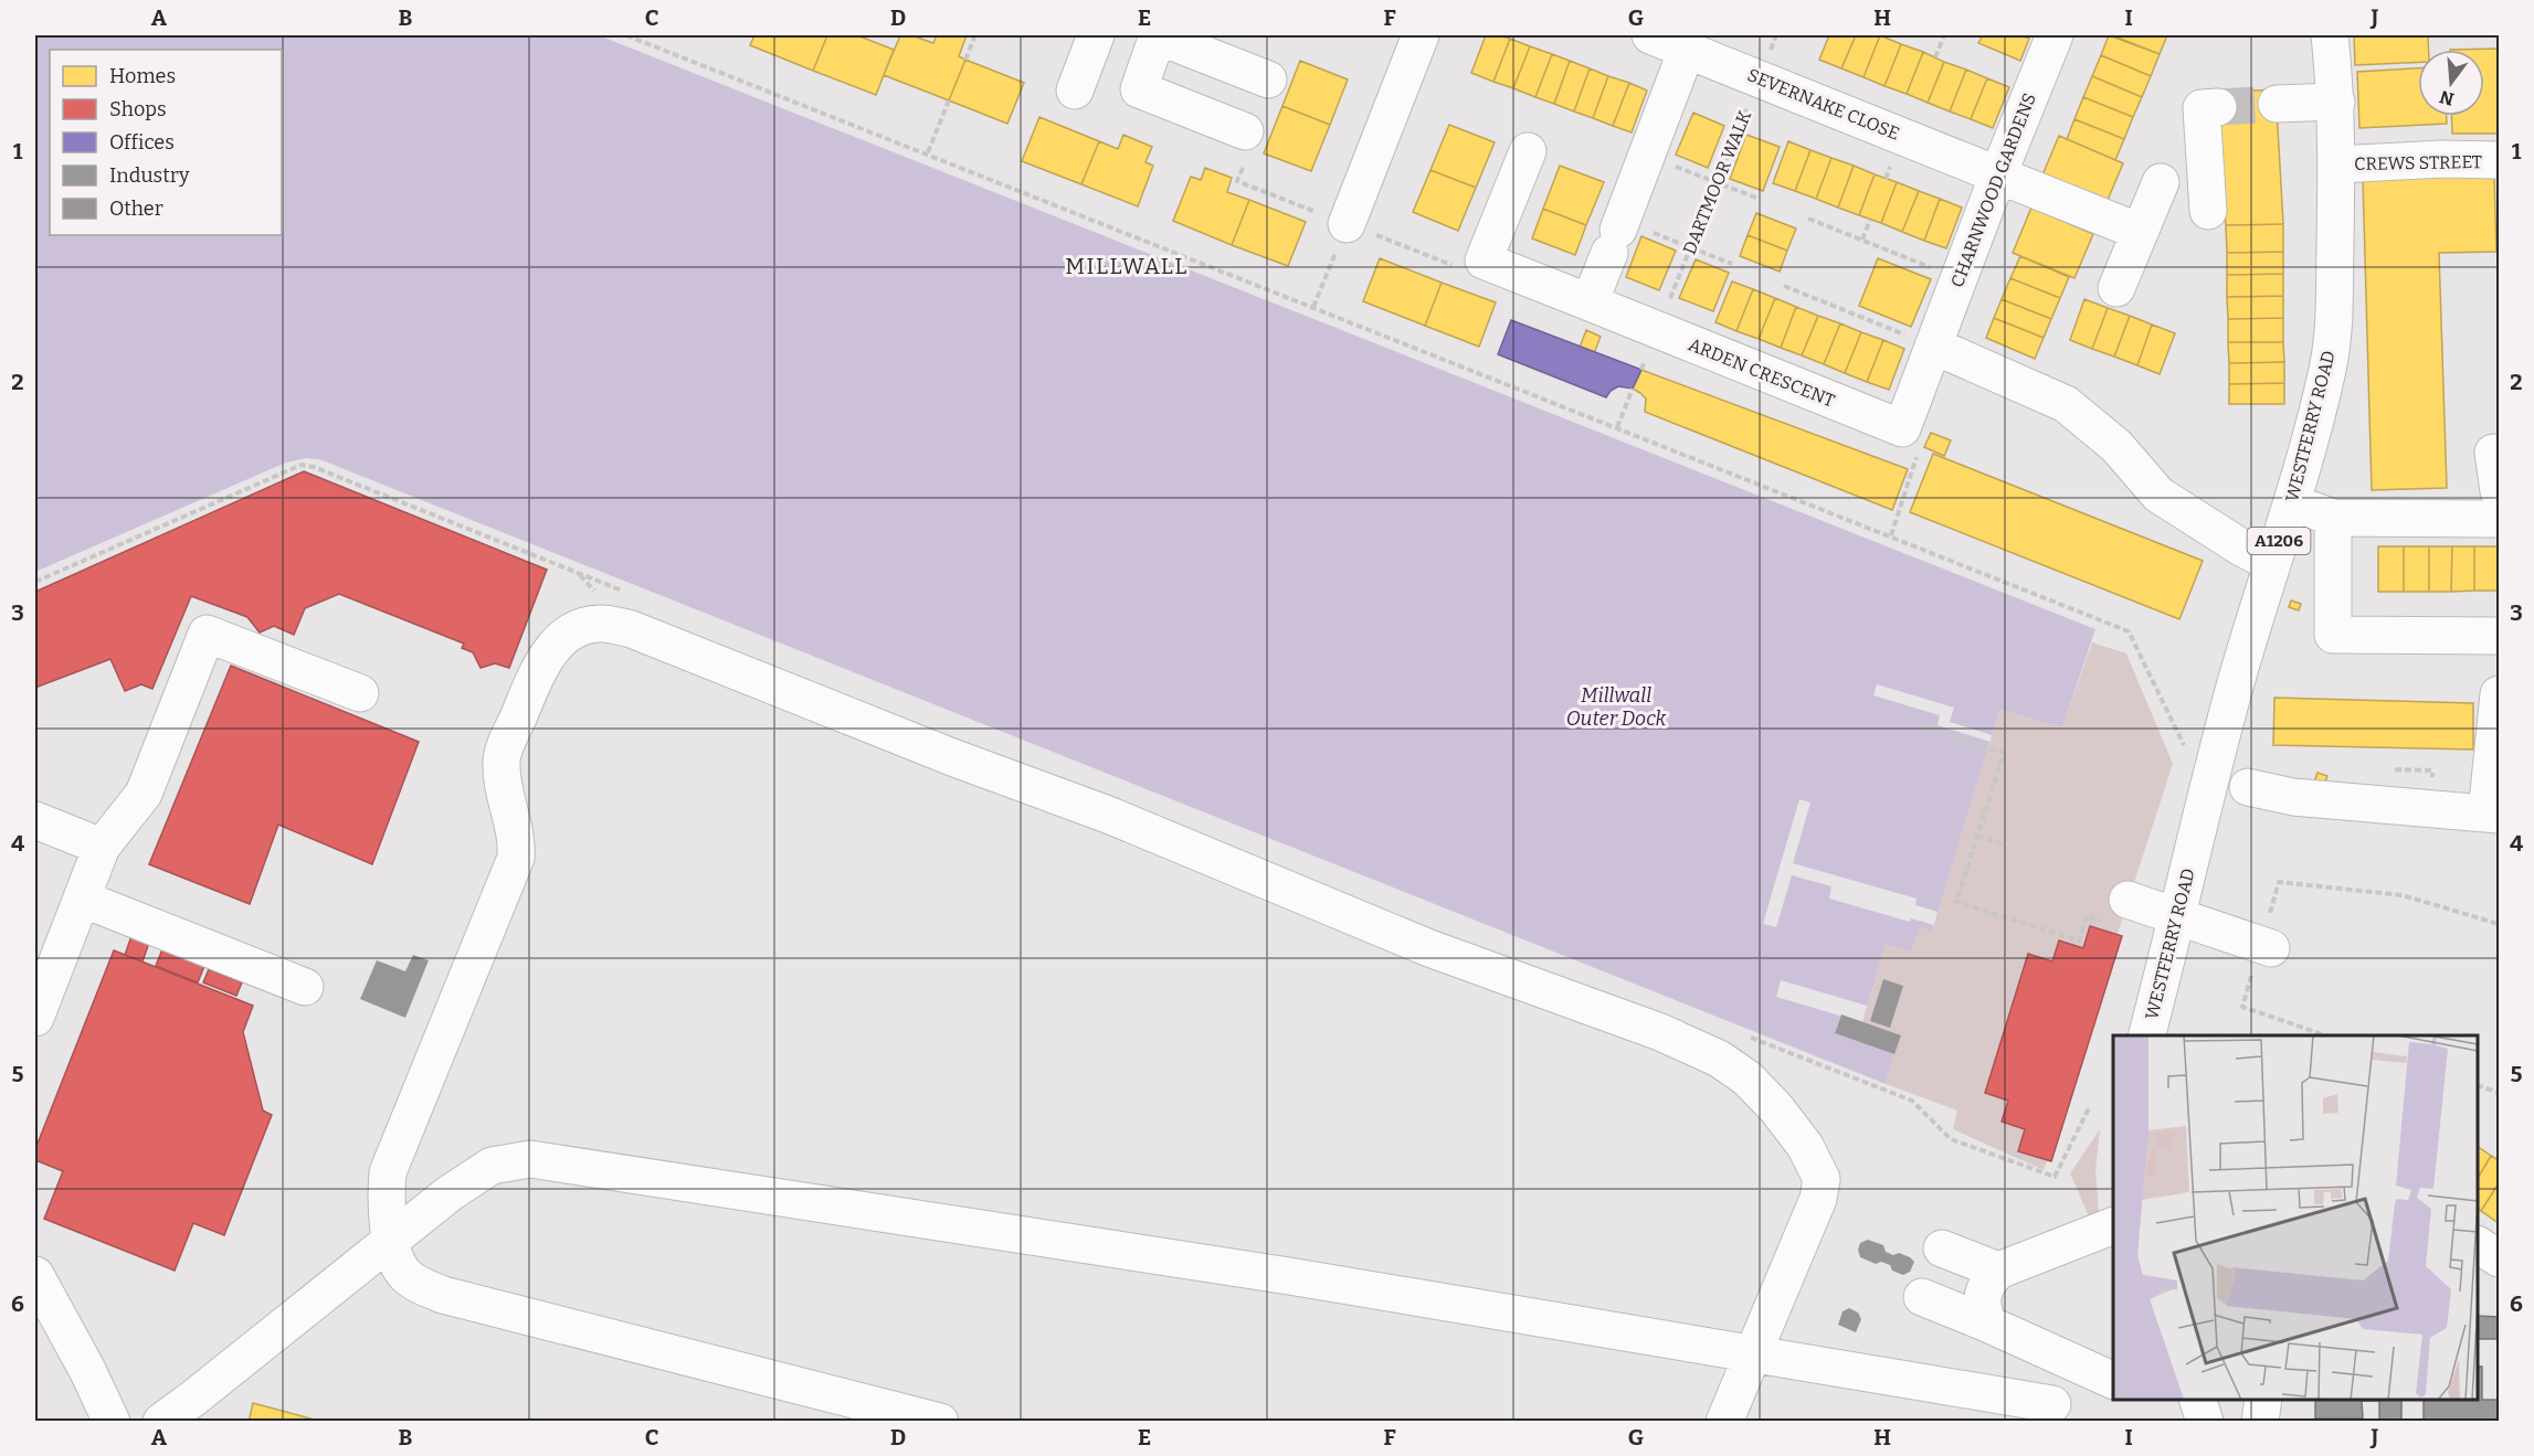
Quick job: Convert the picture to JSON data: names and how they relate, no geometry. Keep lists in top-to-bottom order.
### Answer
{
  "streets": {
    "street": [
      "SEVERNAKE CLOSE",
      "CREWS STREET",
      "CHARNWOOD GARDENS",
      "ARDEN CRESCENT",
      "WESTFERRY ROAD",
      "A1206"
    ],
    "path": ["DARTMOOR WALK"]
  },
  "crossings": [
    ["SEVERNAKE CLOSE", "DARTMOOR WALK"],
    ["SEVERNAKE CLOSE", "CHARNWOOD GARDENS"],
    ["CREWS STREET", "WESTFERRY ROAD"],
    ["DARTMOOR WALK", "ARDEN CRESCENT"]
  ],
  "districts": ["MILLWALL"],
  "water": ["Millwall Outer Dock"],
  "legend": [
    "Homes",
    "Shops",
    "Offices",
    "Industry",
    "Other"
  ],
  "north": "bottom",
  "grid": {
    "columns": [
      "A",
      "B",
      "C",
      "D",
      "E",
      "F",
      "G",
      "H",
      "I",
      "J"
    ],
    "rows": [
      "1",
      "2",
      "3",
      "4",
      "5",
      "6"
    ]
  }
}
